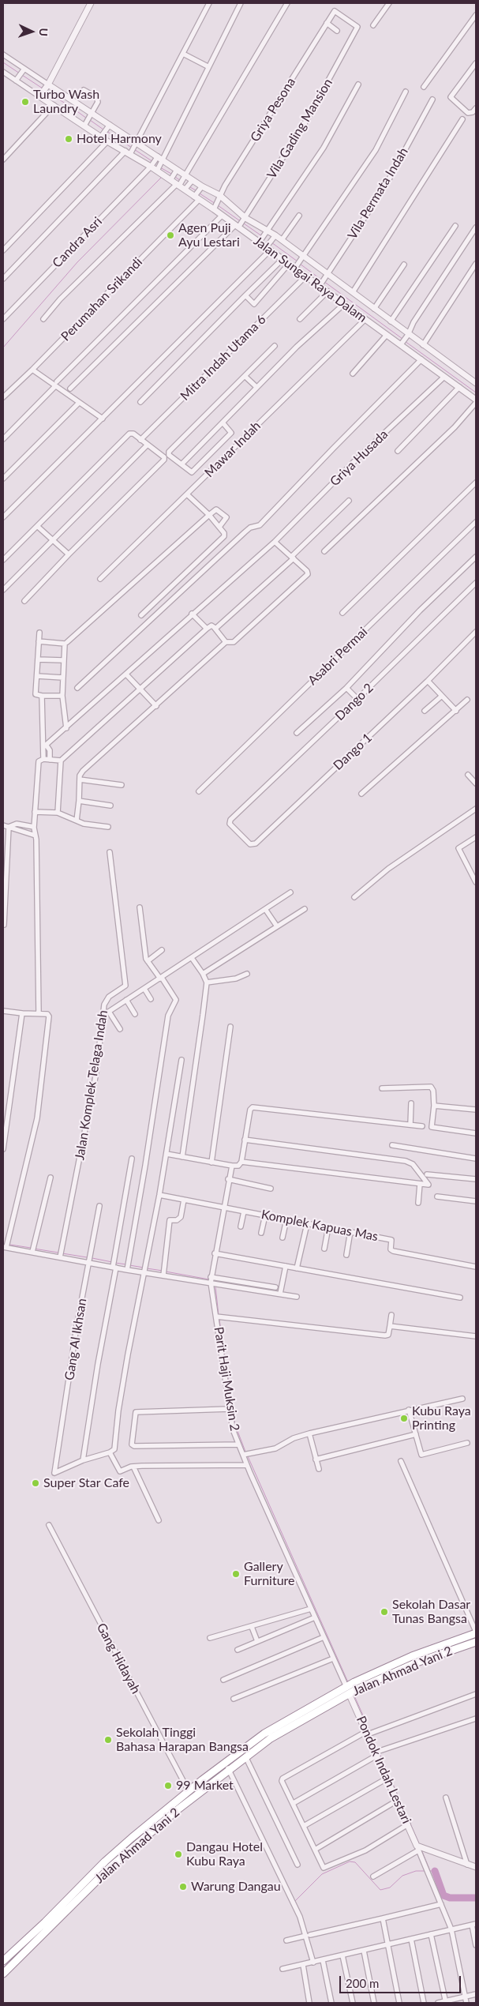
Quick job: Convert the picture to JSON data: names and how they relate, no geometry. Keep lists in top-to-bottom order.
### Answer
{
  "streets": {
    "highway": ["Jalan Ahmad Yani 2"],
    "street": [
      "Griya Pesona",
      "Vila Gading Mansion",
      "Vila Permata Indah",
      "Candra Asri",
      "Jalan Sungai Raya Dalam",
      "Perumahan Srikandi",
      "Mitra Indah Utama 6",
      "Mawar Indah",
      "Griya Husada",
      "Asabri Permai",
      "Dango 2",
      "Dango 1",
      "Jalan Komplek Telaga Indah",
      "Komplek Kapuas Mas",
      "Gang Al Ikhsan",
      "Parit Haji Muksin 2",
      "Gang Hidayah",
      "Pondok Indah Lestari"
    ]
  },
  "crossings": [
    ["Griya Pesona", "Vila Gading Mansion"],
    ["Griya Pesona", "Jalan Sungai Raya Dalam"],
    ["Vila Gading Mansion", "Jalan Sungai Raya Dalam"],
    ["Vila Permata Indah", "Jalan Sungai Raya Dalam"],
    ["Candra Asri", "Jalan Sungai Raya Dalam"],
    ["Jalan Sungai Raya Dalam", "Perumahan Srikandi"],
    ["Jalan Sungai Raya Dalam", "Mitra Indah Utama 6"],
    ["Jalan Sungai Raya Dalam", "Mawar Indah"],
    ["Jalan Sungai Raya Dalam", "Griya Husada"],
    ["Dango 2", "Dango 1"],
    ["Komplek Kapuas Mas", "Parit Haji Muksin 2"],
    ["Parit Haji Muksin 2", "Jalan Ahmad Yani 2"],
    ["Parit Haji Muksin 2", "Pondok Indah Lestari"],
    ["Gang Hidayah", "Jalan Ahmad Yani 2"],
    ["Jalan Ahmad Yani 2", "Pondok Indah Lestari"]
  ],
  "places": [
    "Turbo Wash Laundry",
    "Hotel Harmony",
    "Agen Puji Ayu Lestari",
    "Kubu Raya Printing",
    "Super Star Cafe",
    "Gallery Furniture",
    "Sekolah Dasar Tunas Bangsa",
    "Sekolah Tinggi Bahasa Harapan Bangsa",
    "99 Market",
    "Dangau Hotel Kubu Raya",
    "Warung Dangau"
  ],
  "scale_bar": "200 m",
  "north": "right"
}
